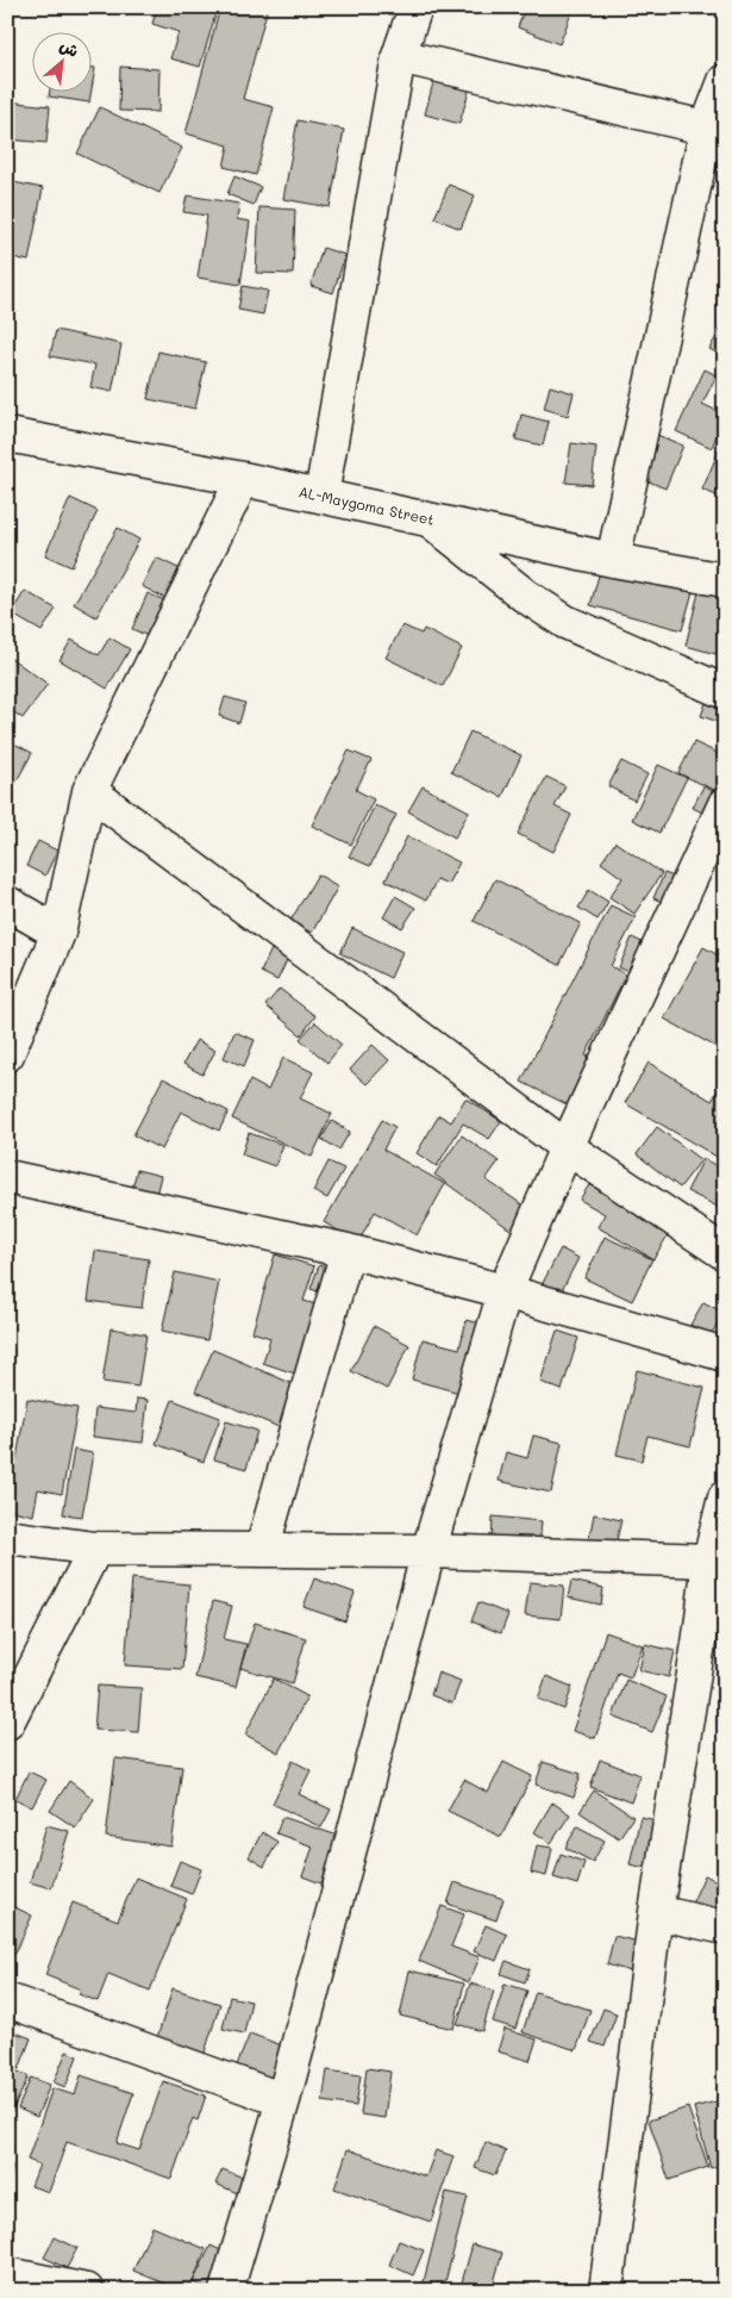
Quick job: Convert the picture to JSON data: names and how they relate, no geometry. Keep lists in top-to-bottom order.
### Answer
{
  "streets": {
    "street": ["AL-Maygoma Street"]
  },
  "north": "top right"
}
